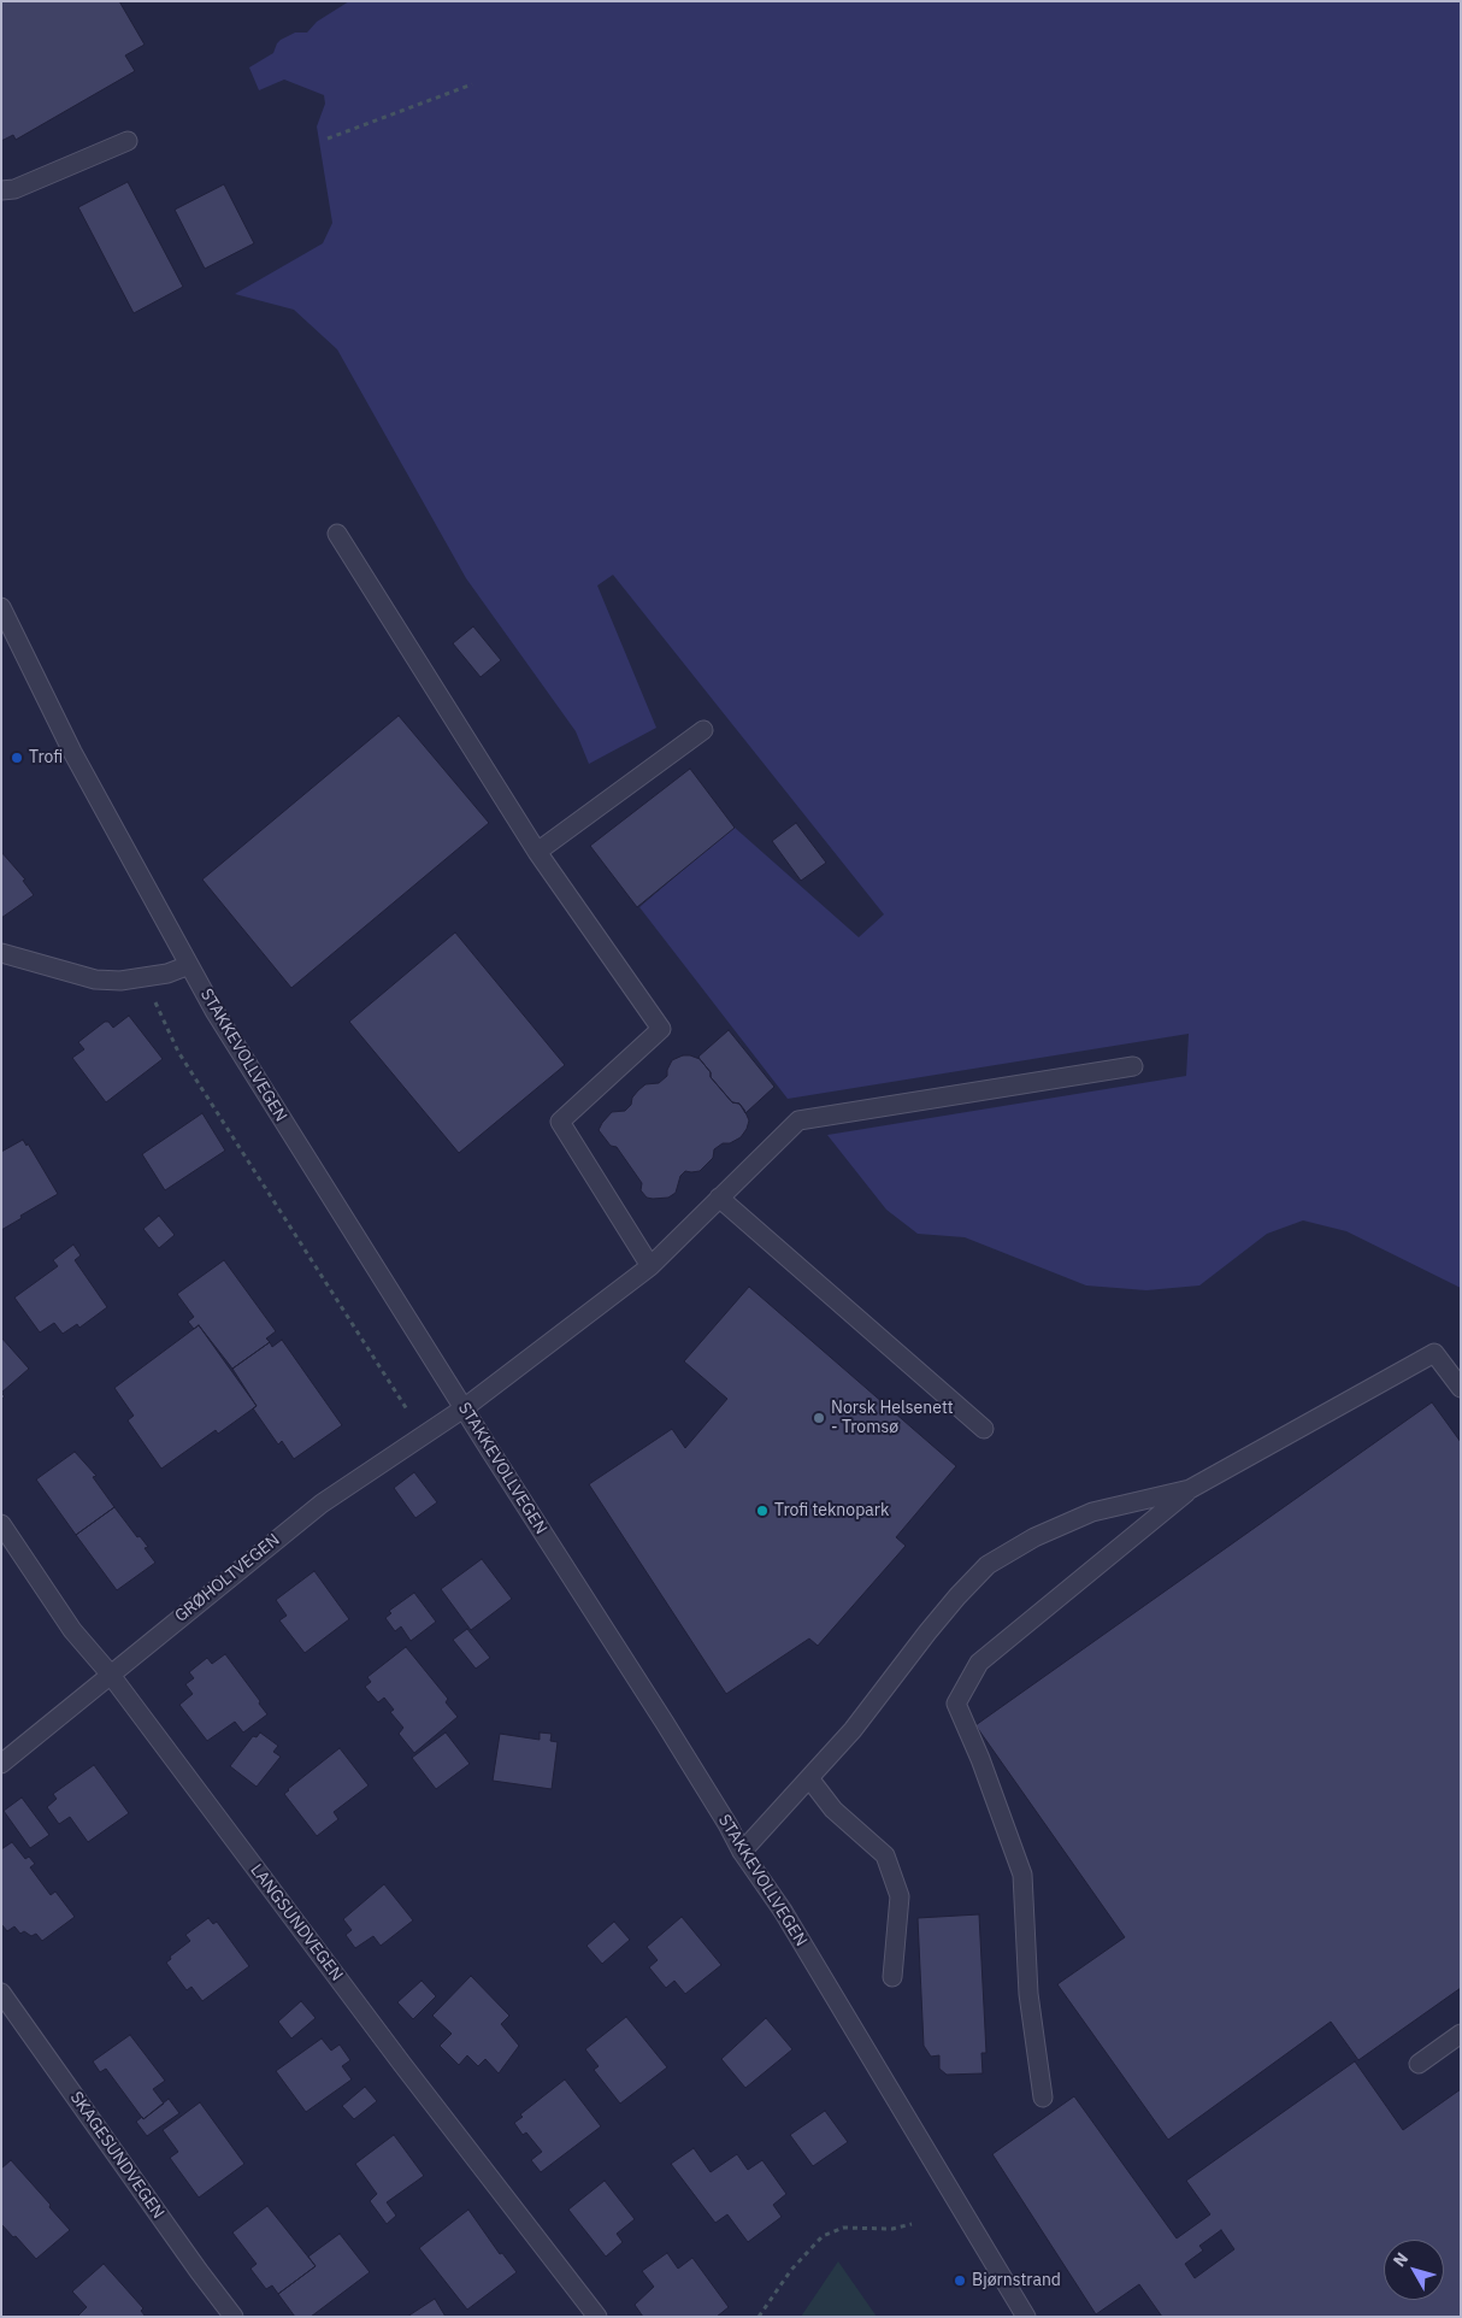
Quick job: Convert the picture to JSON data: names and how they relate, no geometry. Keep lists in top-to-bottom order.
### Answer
{
  "streets": {
    "street": [
      "STAKKEVOLLVEGEN",
      "GRØHOLTVEGEN",
      "LANGSUNDVEGEN",
      "SKAGESUNDVEGEN"
    ]
  },
  "crossings": [
    ["STAKKEVOLLVEGEN", "GRØHOLTVEGEN"],
    ["GRØHOLTVEGEN", "LANGSUNDVEGEN"]
  ],
  "places": [
    "Trofi",
    "Norsk Helsenett - Tromsø",
    "Trofi teknopark",
    "Bjørnstrand"
  ],
  "north": "top left"
}
